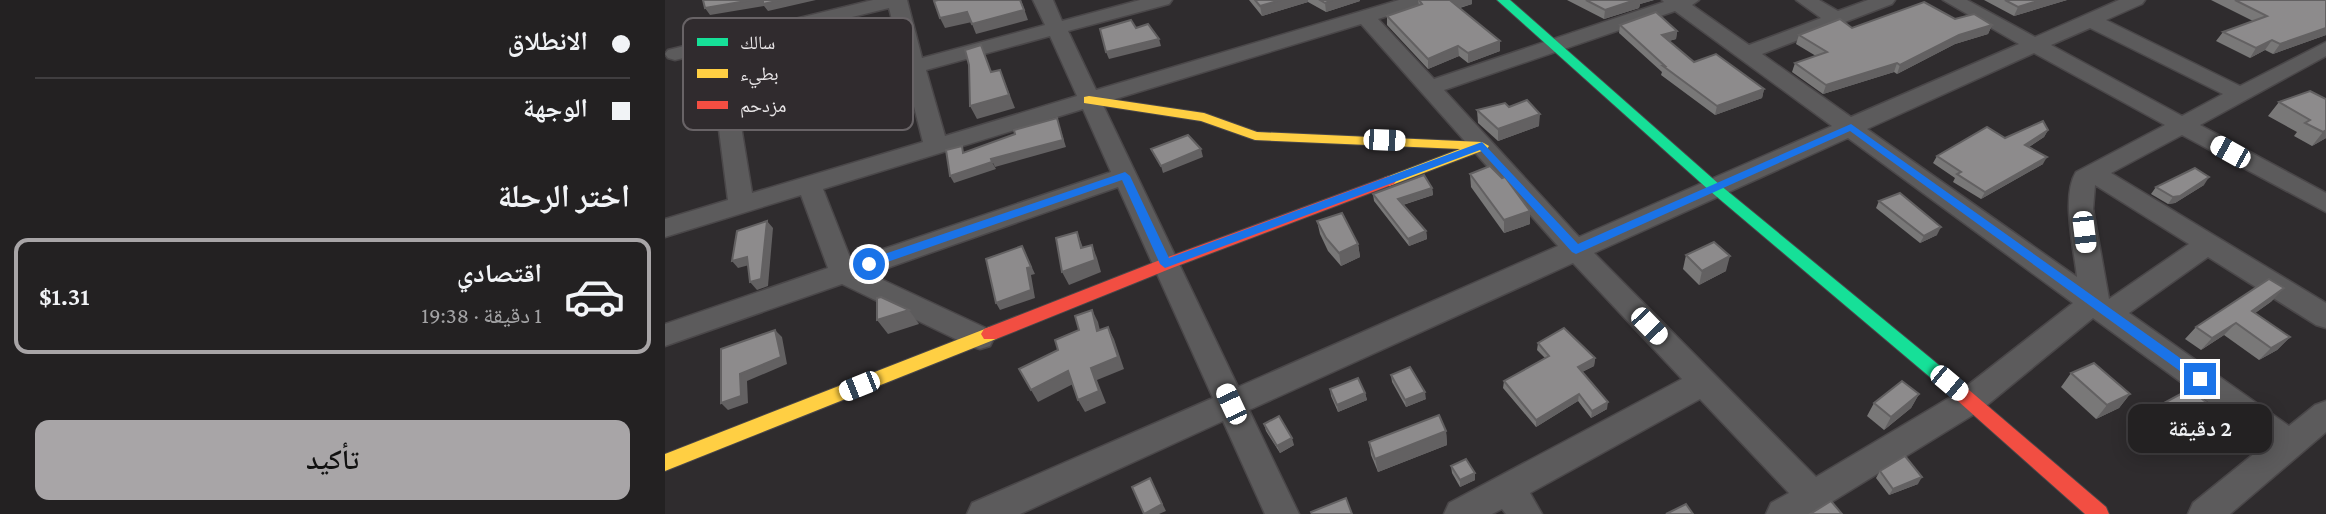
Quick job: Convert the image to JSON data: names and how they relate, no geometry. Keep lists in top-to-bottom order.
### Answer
{
  "legend": ["سالك", "بطيء", "مزدحم"],
  "page": {
    "banner": ["الانطلاق", "الوجهة"],
    "heading": "اختر الرحلة",
    "list": [
      {
        "name": "اقتصادي",
        "note": "1 دقيقة · 19:38",
        "value": "$1.31"
      }
    ],
    "bubble": "2 دقيقة",
    "buttons": "تأكيد"
  }
}
